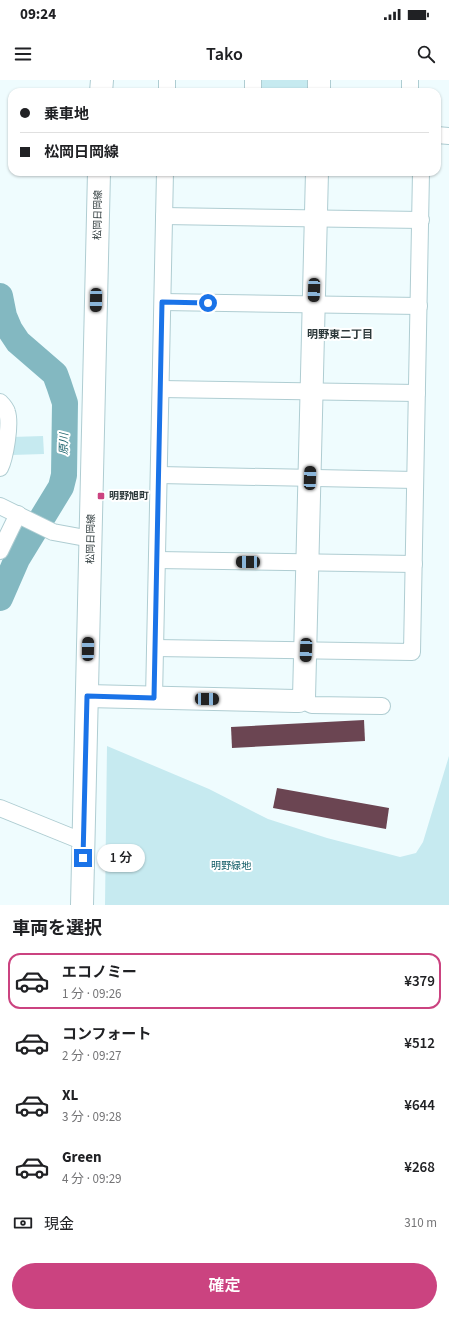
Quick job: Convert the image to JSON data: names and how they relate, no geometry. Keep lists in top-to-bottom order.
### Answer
{
  "streets": {
    "street": ["松岡日岡線"]
  },
  "districts": ["明野東二丁目"],
  "water": ["原川"],
  "parks": ["明野緑地"],
  "places": {
    "transit": ["明野旭町"]
  },
  "page": {
    "status": "09:24",
    "header": "Tako",
    "banner": ["乗車地", "松岡日岡線"],
    "bubble": "1 分",
    "heading": "車両を選択",
    "list": [
      {
        "name": "エコノミー",
        "note": "1 分 · 09:26",
        "value": "¥379"
      },
      {
        "name": "コンフォート",
        "note": "2 分 · 09:27",
        "value": "¥512"
      },
      {
        "name": "XL",
        "note": "3 分 · 09:28",
        "value": "¥644"
      },
      {
        "name": "Green",
        "note": "4 分 · 09:29",
        "value": "¥268"
      }
    ],
    "pay": ["現金", "310 m"],
    "buttons": "確定"
  }
}
